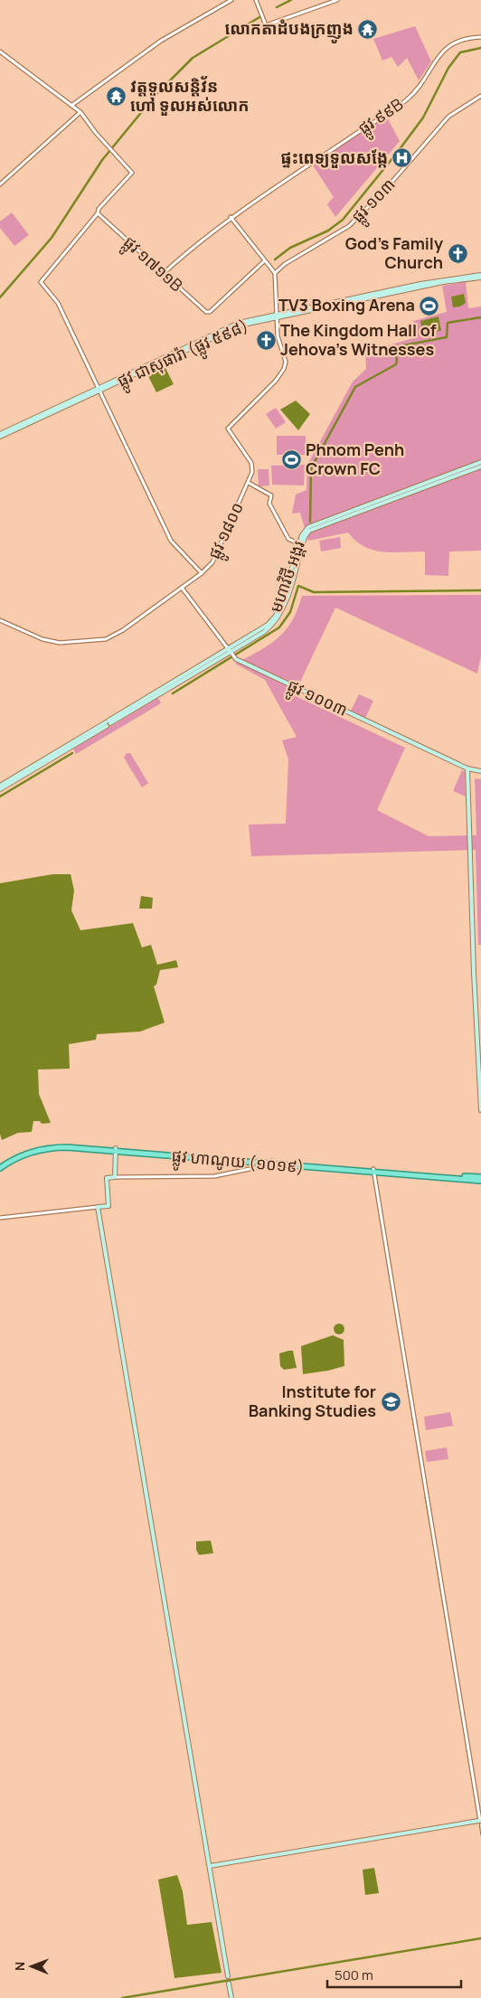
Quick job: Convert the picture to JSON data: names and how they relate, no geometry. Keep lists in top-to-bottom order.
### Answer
{
  "streets": {
    "main road": [
      "ផ្លូវ ជាសុផារ៉ា (ផ្លូវ ៥៩៨)",
      "មហាវិថី អង្គរ",
      "ផ្លូវ ១០០៣",
      "ផ្លូវ ហាណូយ (១០១៩)"
    ],
    "street": [
      "ផ្លូវ ៩៩B",
      "ផ្លូវ ១០៣",
      "ផ្លូវ ១៧១១B",
      "ផ្លូវ ១៨០០"
    ]
  },
  "crossings": [
    ["ផ្លូវ ៩៩B", "ផ្លូវ ១៧១១B"],
    ["ផ្លូវ ជាសុផារ៉ា (ផ្លូវ ៥៩៨)", "ផ្លូវ ១៨០០"],
    ["ផ្លូវ ១៨០០", "ផ្លូវ ១០០៣"],
    ["មហាវិថី អង្គរ", "ផ្លូវ ១០០៣"]
  ],
  "places": {
    "temple": ["លោកតាដំបងក្រញូង", "វត្តទូលសន្តិវ័ន ហៅ ទួលអស់លោក"],
    "hospital": ["ផ្ទះពេទ្យទួលសង្កែ"],
    "church": ["God's Family Church", "The Kingdom Hall of Jehova's Witnesses"],
    "sports": ["TV3 Boxing Arena", "Phnom Penh Crown FC"],
    "school or university": ["Institute for Banking Studies"]
  },
  "scale_bar": "500 m",
  "north": "left"
}
